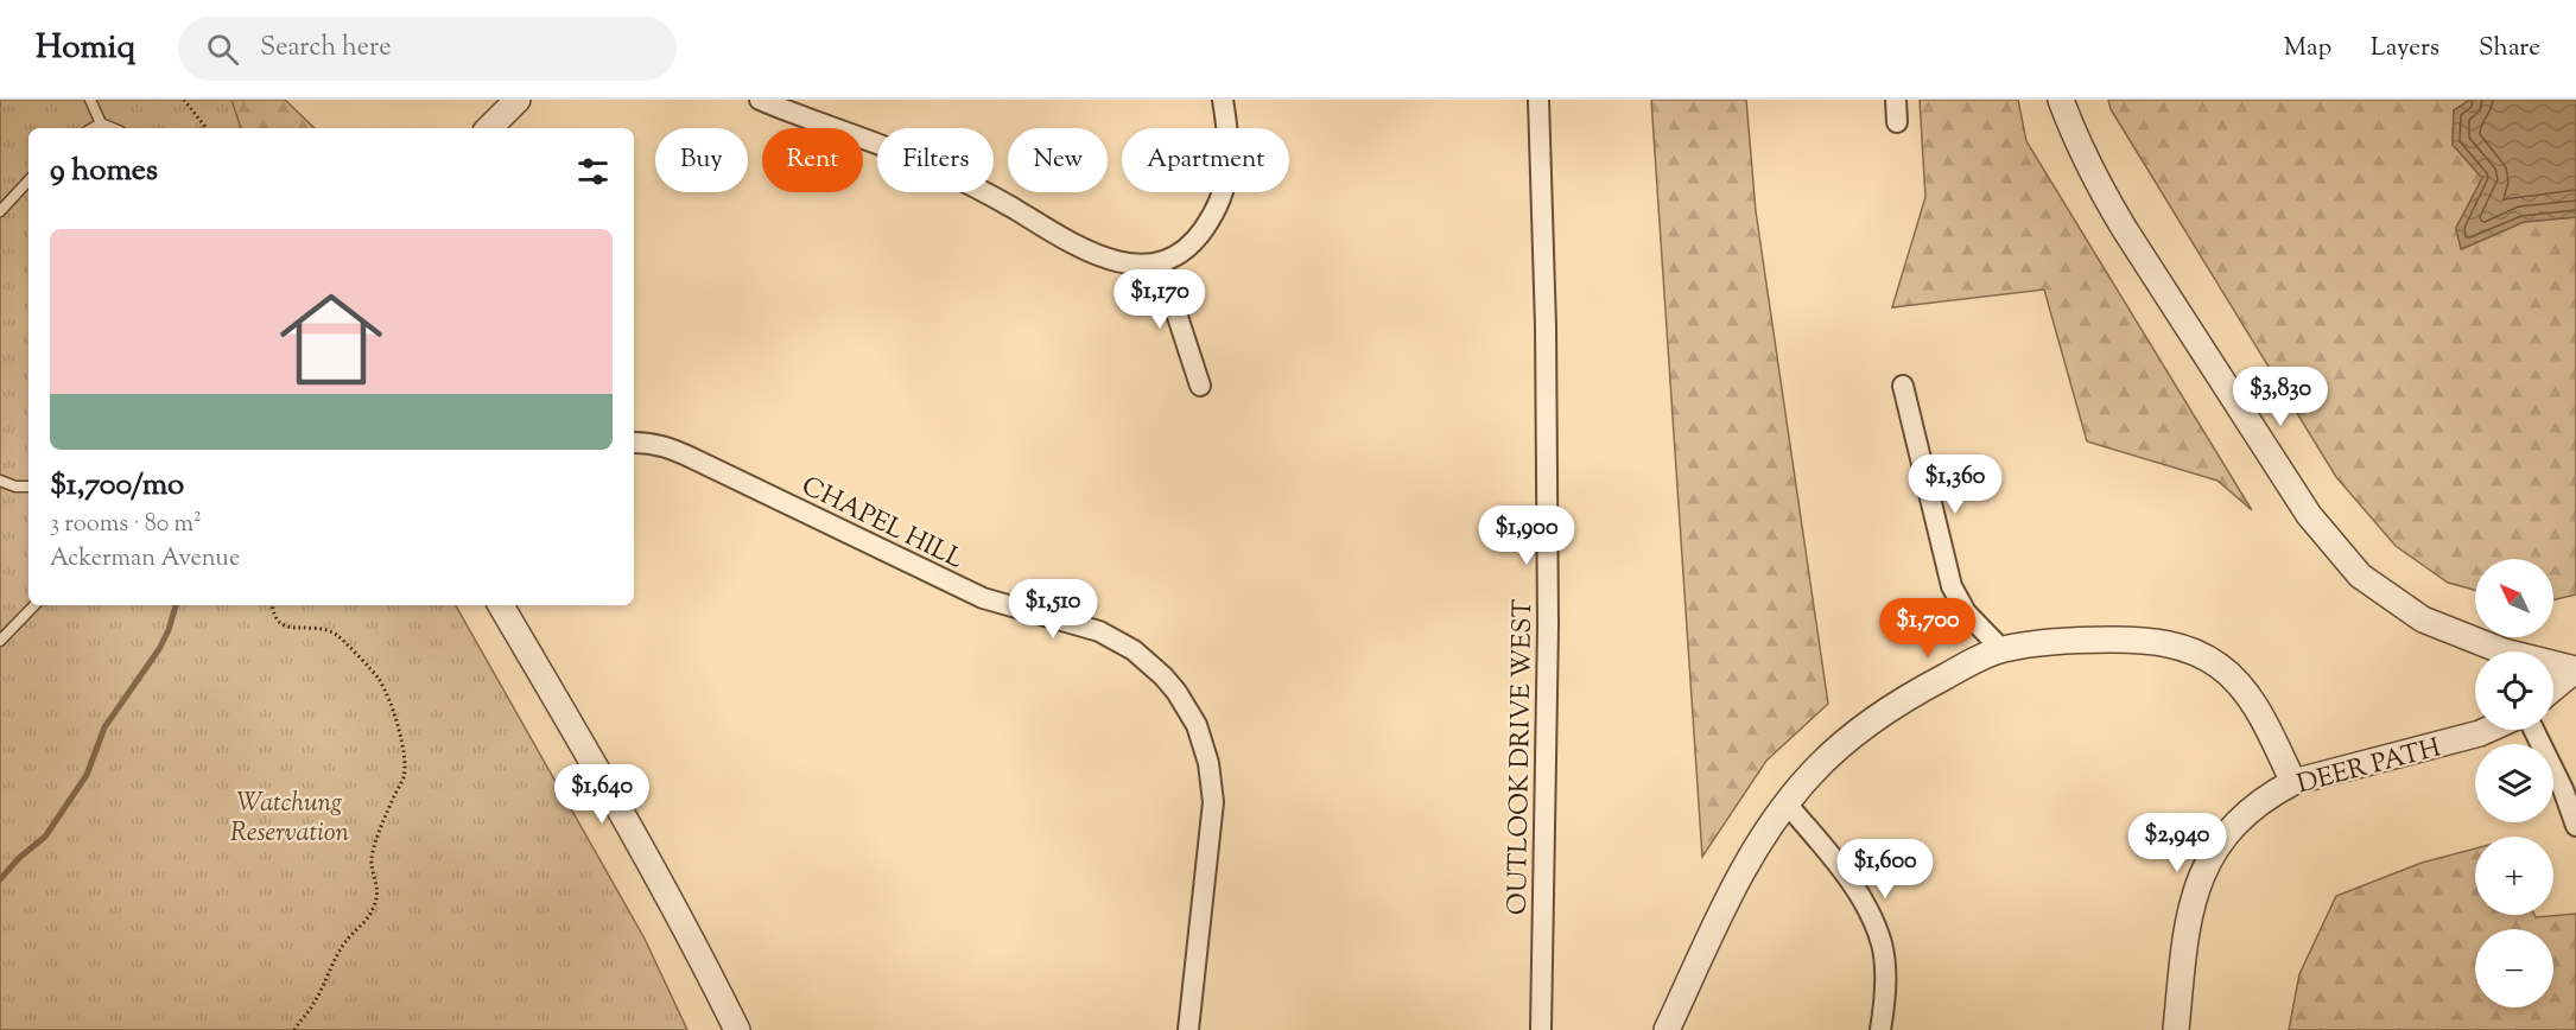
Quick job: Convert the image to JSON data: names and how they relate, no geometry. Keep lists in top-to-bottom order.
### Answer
{
  "streets": {
    "street": ["CHAPEL HILL", "OUTLOOK DRIVE WEST", "DEER PATH"]
  },
  "parks": ["Watchung Reservation"],
  "north": "top left",
  "page": {
    "header": "Homiq",
    "search": "Search here",
    "nav": ["Map", "Layers", "Share"],
    "chip": [
      "Buy",
      "Rent",
      "Filters",
      "New",
      "Apartment"
    ],
    "heading": "9 homes",
    "list": [
      {
        "name": "$1,700/mo",
        "note": "3 rooms · 80 m² · Ackerman Avenue"
      }
    ],
    "price": [
      "$1,170",
      "$3,830",
      "$1,360",
      "$1,900",
      "$1,510",
      "$1,700",
      "$1,640",
      "$2,940",
      "$1,600"
    ],
    "map_buttons": ["+", "−"]
  }
}
